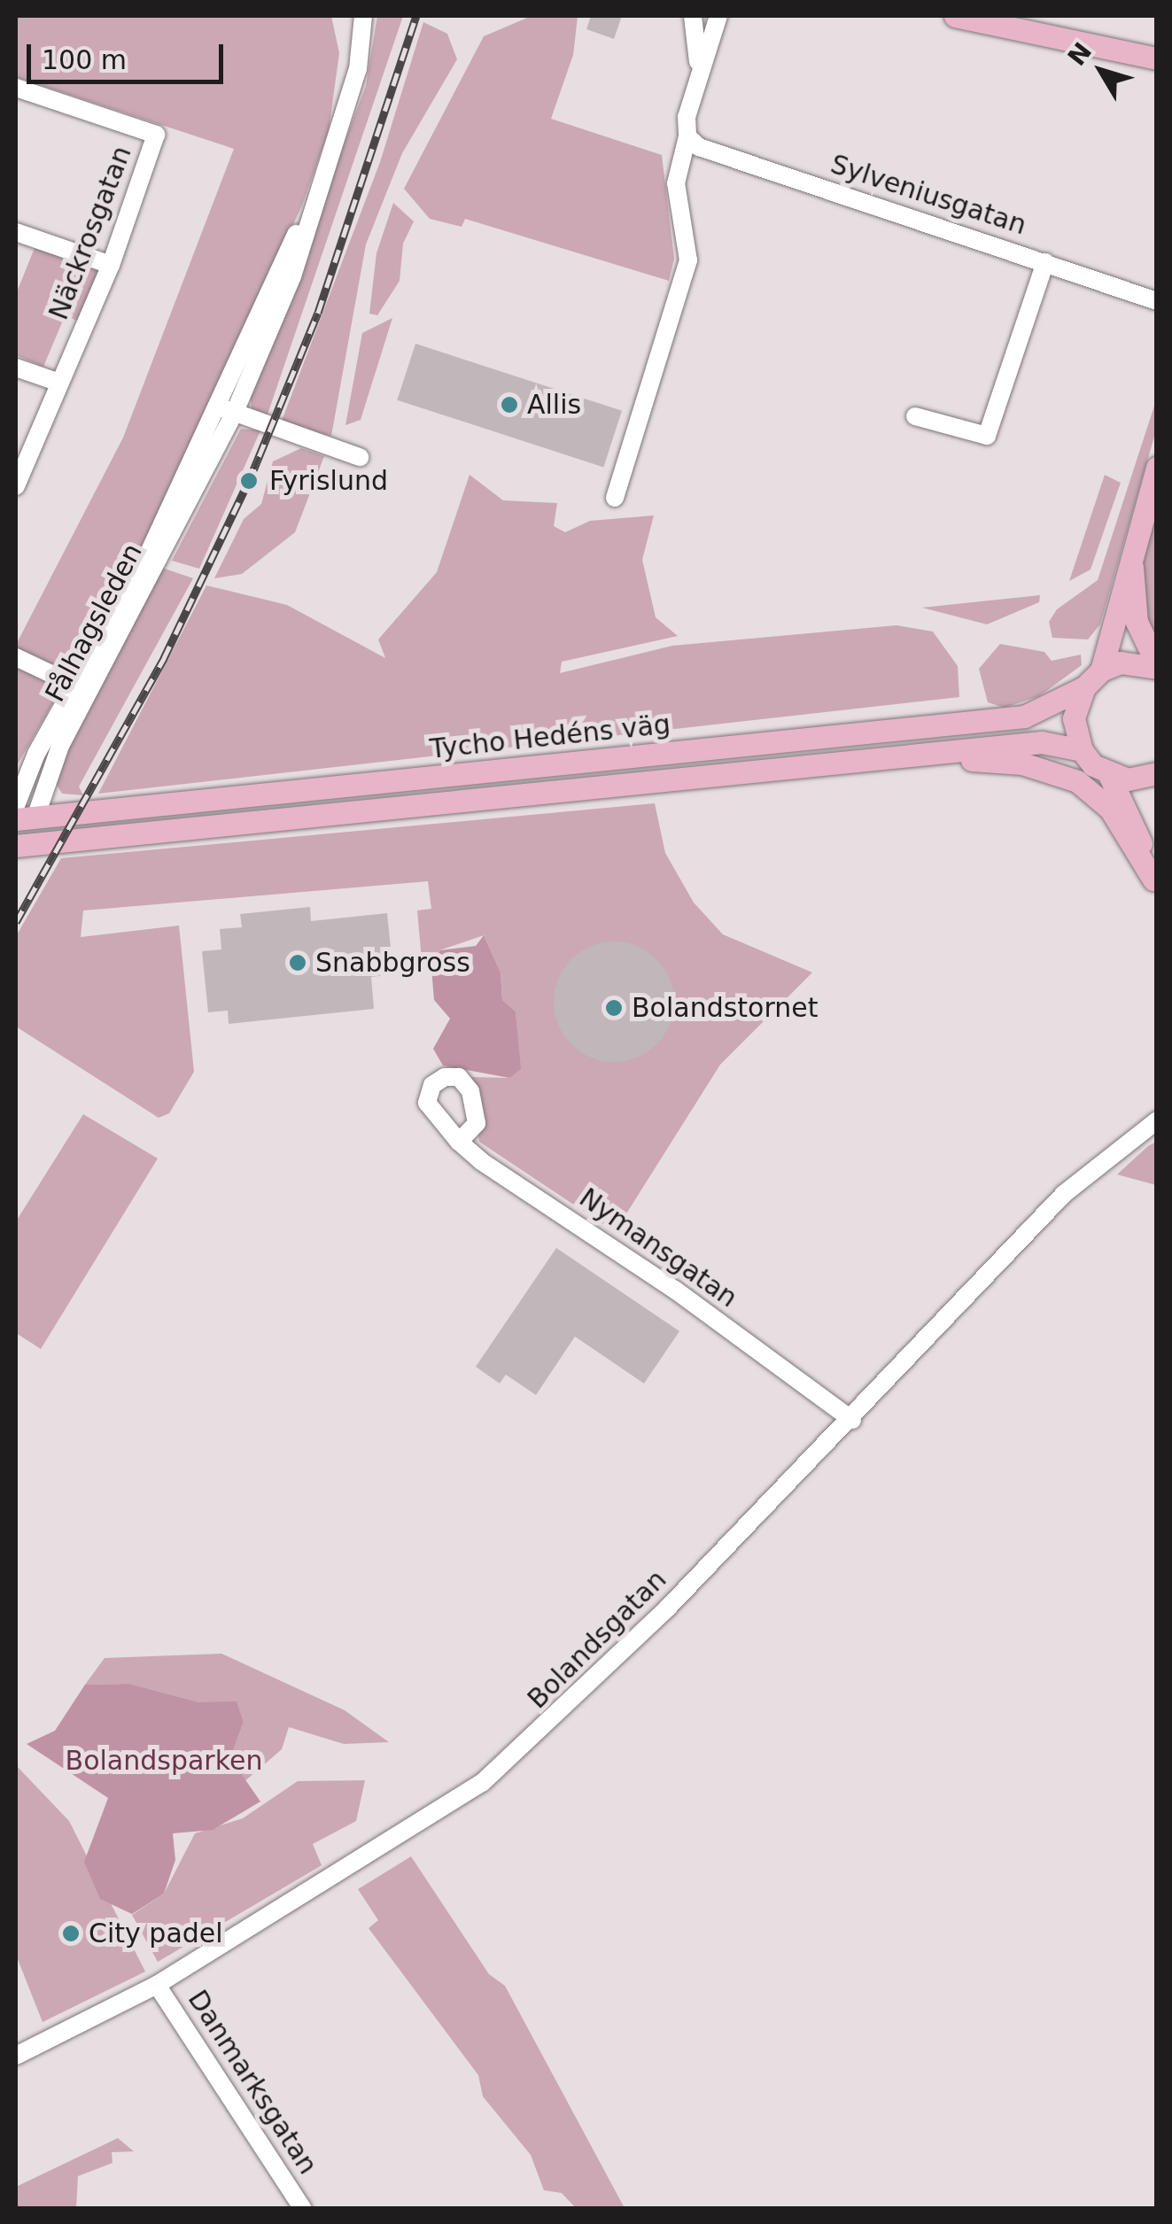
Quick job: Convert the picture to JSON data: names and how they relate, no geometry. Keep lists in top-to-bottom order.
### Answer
{
  "streets": {
    "main road": ["Fålhagsleden", "Tycho Hedéns väg"],
    "street": [
      "Sylveniusgatan",
      "Näckrosgatan",
      "Nymansgatan",
      "Bolandsgatan",
      "Danmarksgatan"
    ]
  },
  "crossings": [
    ["Fålhagsleden", "Tycho Hedéns väg"],
    ["Nymansgatan", "Bolandsgatan"],
    ["Bolandsgatan", "Danmarksgatan"]
  ],
  "parks": ["Bolandsparken"],
  "places": [
    "Allis",
    "Fyrislund",
    "Snabbgross",
    "Bolandstornet",
    "City padel"
  ],
  "scale_bar": "100 m",
  "north": "top left"
}
